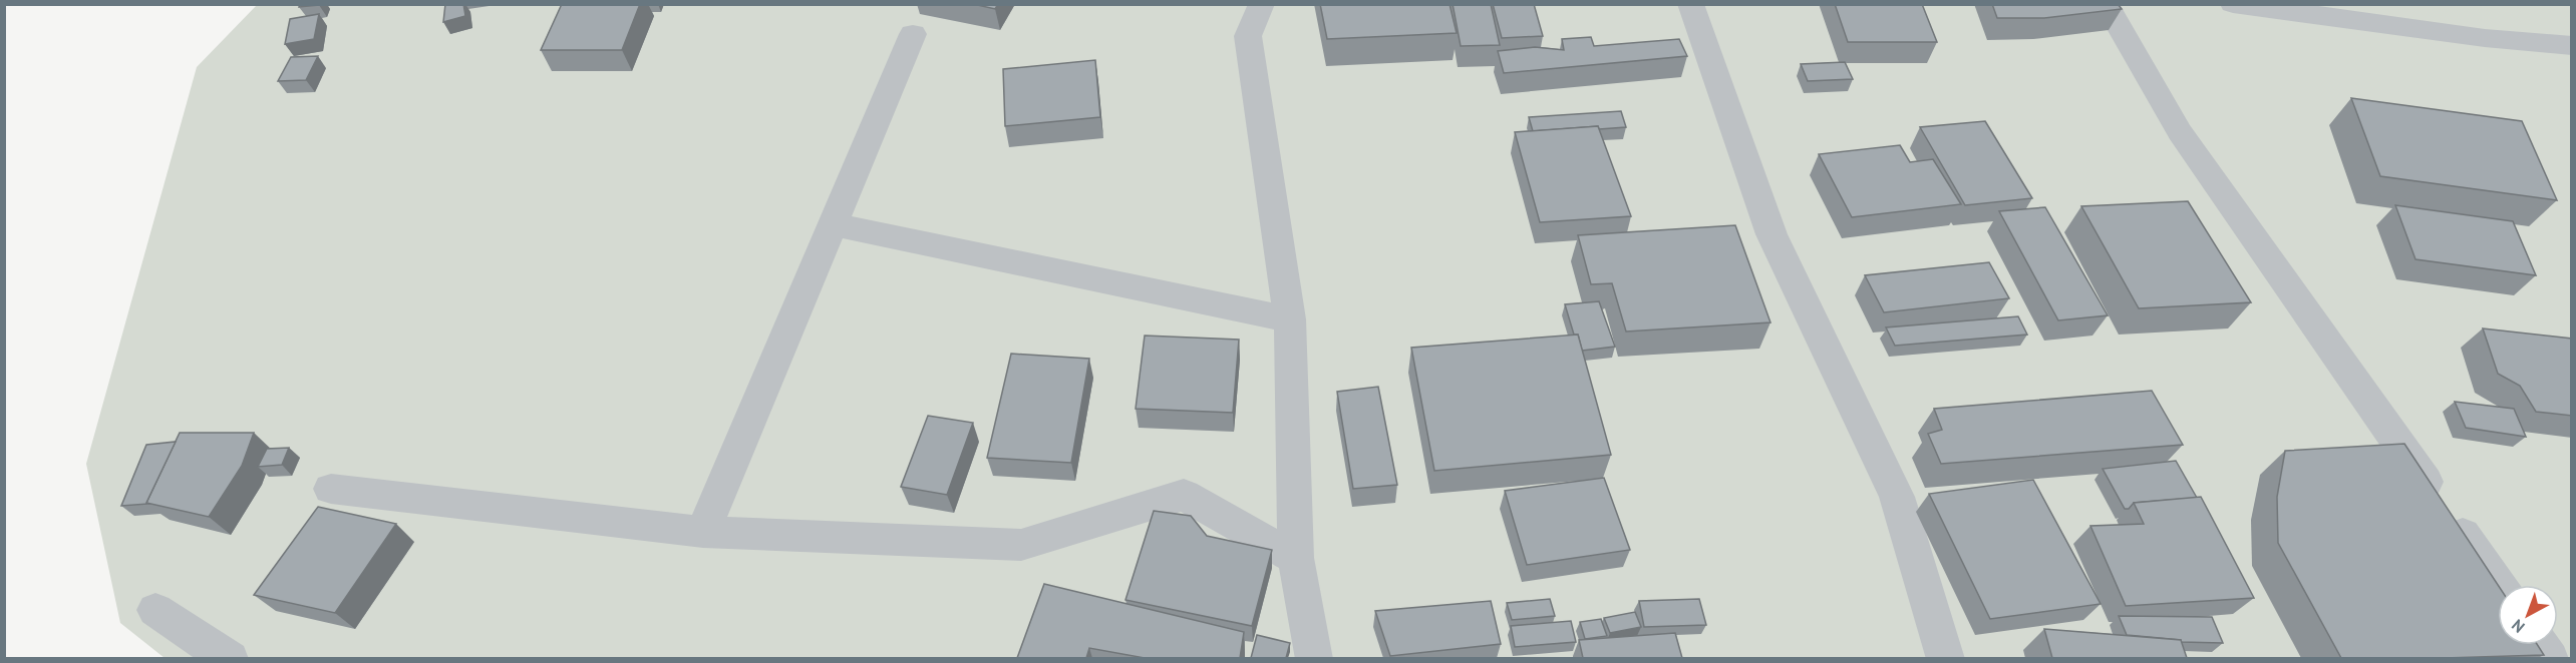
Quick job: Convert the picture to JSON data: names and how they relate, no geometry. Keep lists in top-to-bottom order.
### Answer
{
  "north": "bottom left"
}
